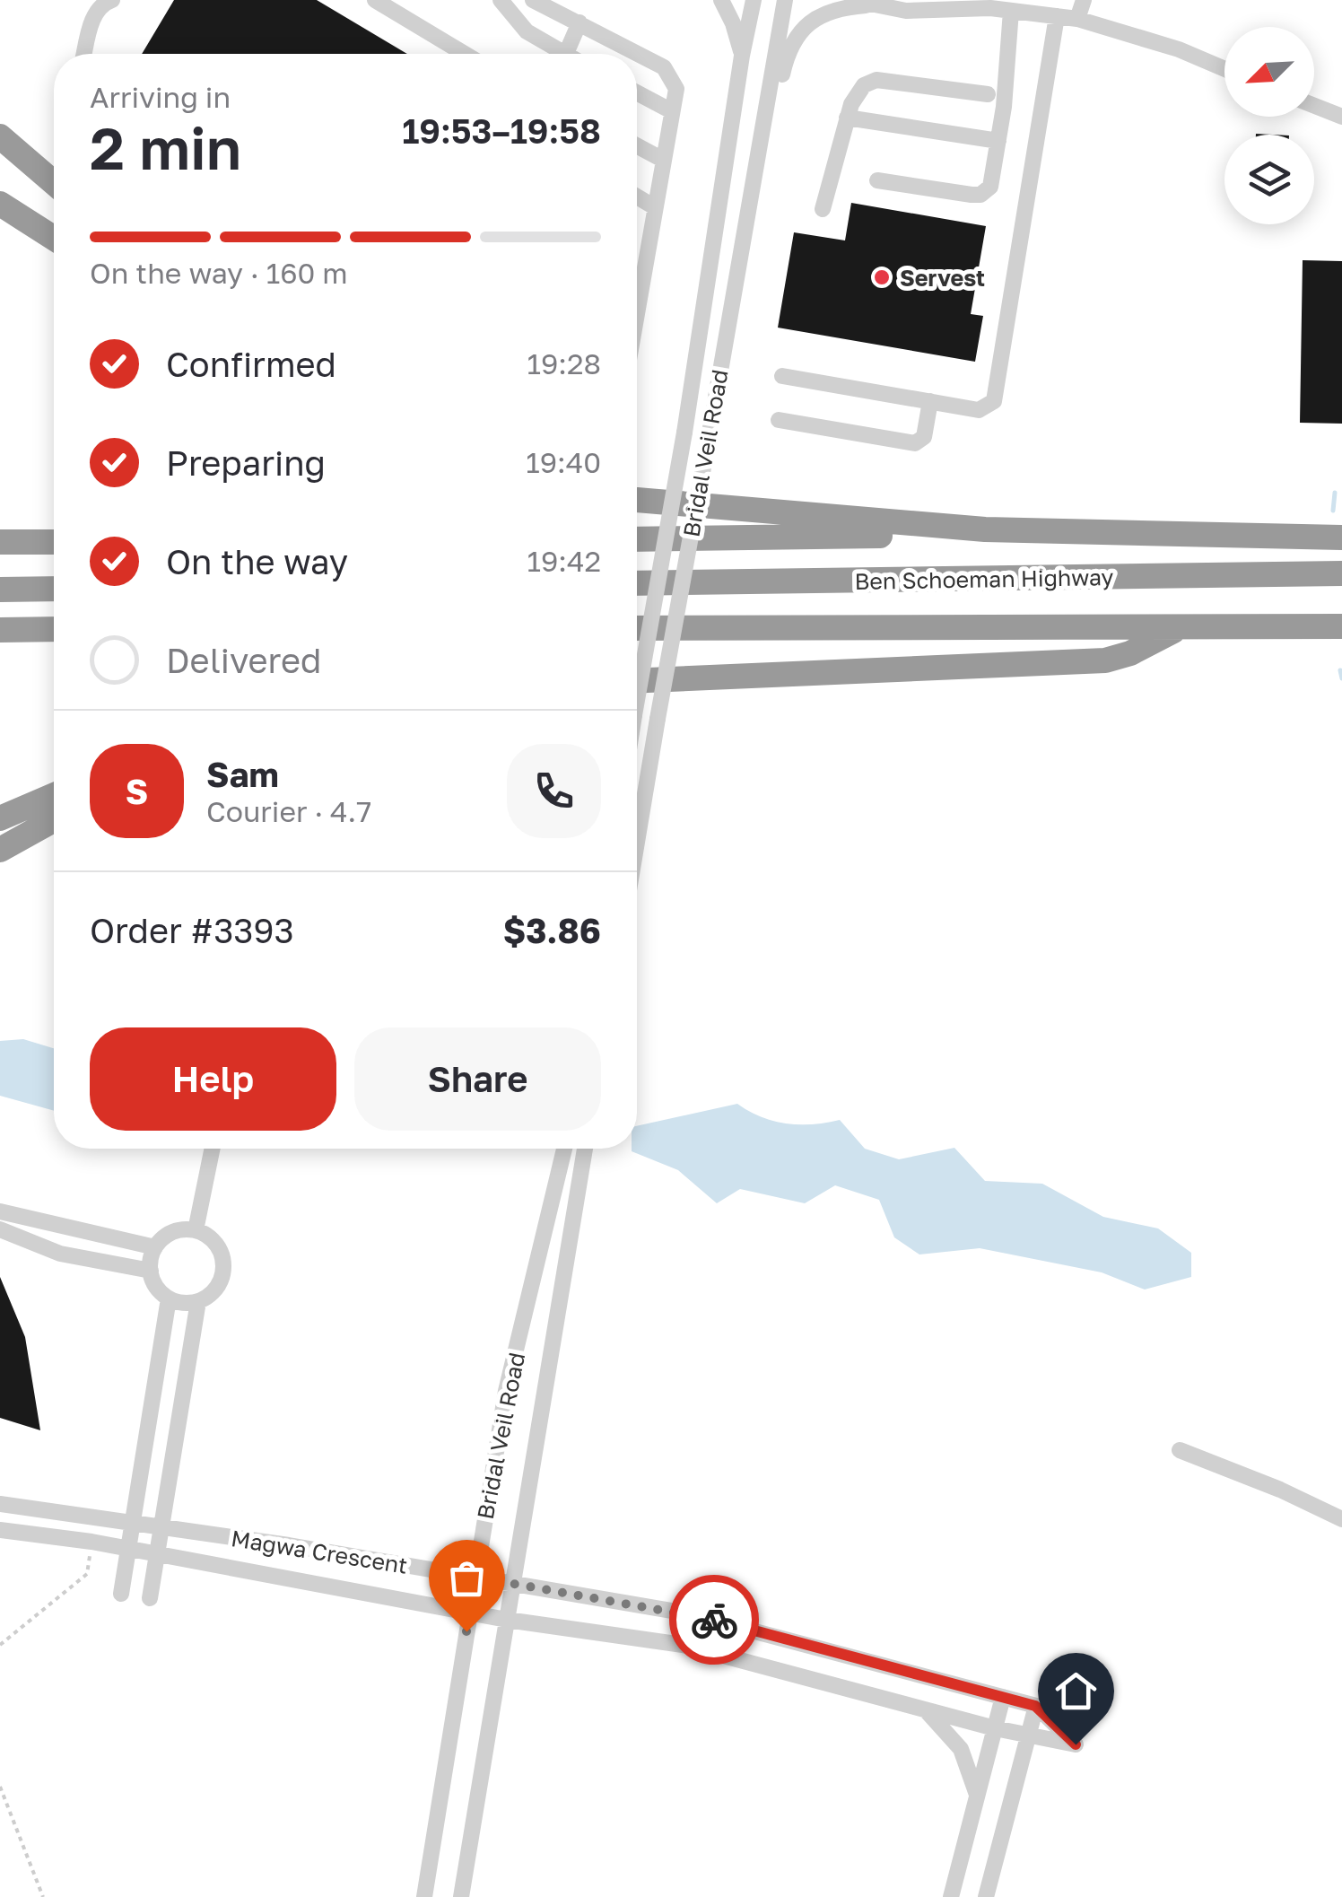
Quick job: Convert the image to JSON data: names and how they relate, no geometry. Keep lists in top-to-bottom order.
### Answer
{
  "streets": {
    "highway": ["Ben Schoeman Highway"],
    "street": ["Bridal Veil Road", "Magwa Crescent"]
  },
  "crossings": [
    ["Bridal Veil Road", "Magwa Crescent"]
  ],
  "places": ["Servest"],
  "north": "bottom left",
  "page": {
    "heading": ["2 min", "Arriving in", "19:53–19:58"],
    "panel": [
      "Sam",
      "Courier · 4.7",
      "Order #3393",
      "$3.86"
    ],
    "bar": "On the way · 160 m",
    "list": [
      ["Confirmed", "19:28"],
      ["Preparing", "19:40"],
      ["On the way", "19:42"],
      "Delivered"
    ],
    "round": "S",
    "buttons": ["Help", "Share"]
  }
}
